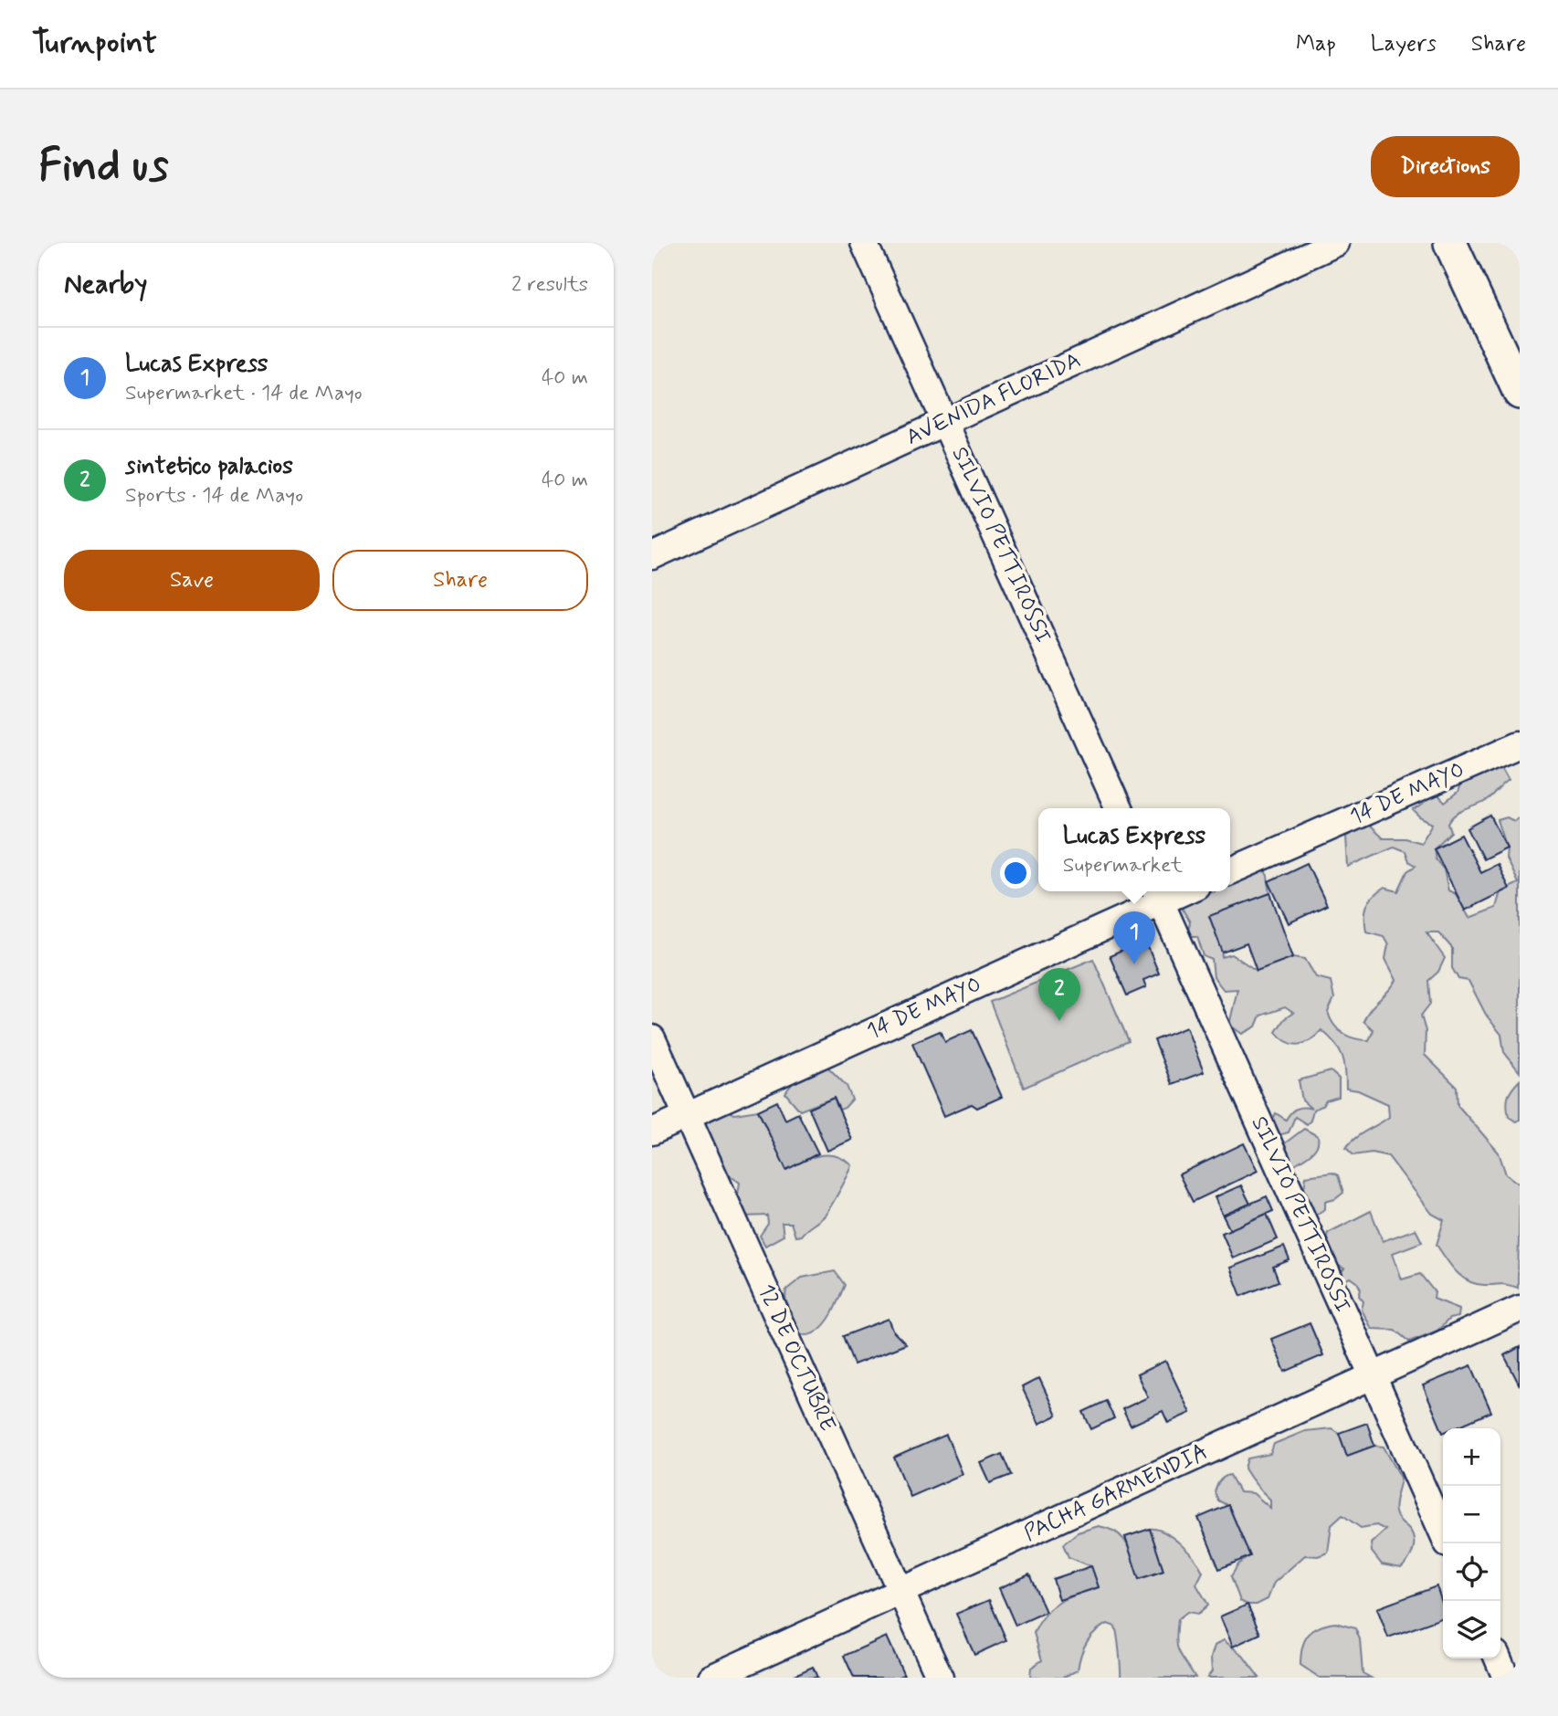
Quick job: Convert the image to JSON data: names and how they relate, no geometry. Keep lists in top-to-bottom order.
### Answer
{
  "streets": {
    "street": [
      "AVENIDA FLORIDA",
      "SILVIO PETTIROSSI",
      "14 DE MAYO",
      "12 DE OCTUBRE",
      "PACHA GARMENDIA"
    ]
  },
  "crossings": [
    ["AVENIDA FLORIDA", "SILVIO PETTIROSSI"],
    ["SILVIO PETTIROSSI", "14 DE MAYO"],
    ["SILVIO PETTIROSSI", "PACHA GARMENDIA"],
    ["14 DE MAYO", "12 DE OCTUBRE"],
    ["12 DE OCTUBRE", "PACHA GARMENDIA"]
  ],
  "page": {
    "header": "Turnpoint",
    "nav": ["Map", "Layers", "Share"],
    "buttons": [
      "Directions",
      ["Save", "Share"]
    ],
    "title": "Find us",
    "heading": ["Nearby", "2 results"],
    "list": [
      {
        "mark": "1",
        "name": "Lucas Express",
        "note": "Supermarket · 14 de Mayo",
        "value": "40 m"
      },
      {
        "mark": "2",
        "name": "sintetico palacios",
        "note": "Sports · 14 de Mayo",
        "value": "40 m"
      }
    ],
    "popup": ["Lucas Express", "Supermarket"],
    "pins": ["1", "2"],
    "map_buttons": ["+", "−"]
  }
}
